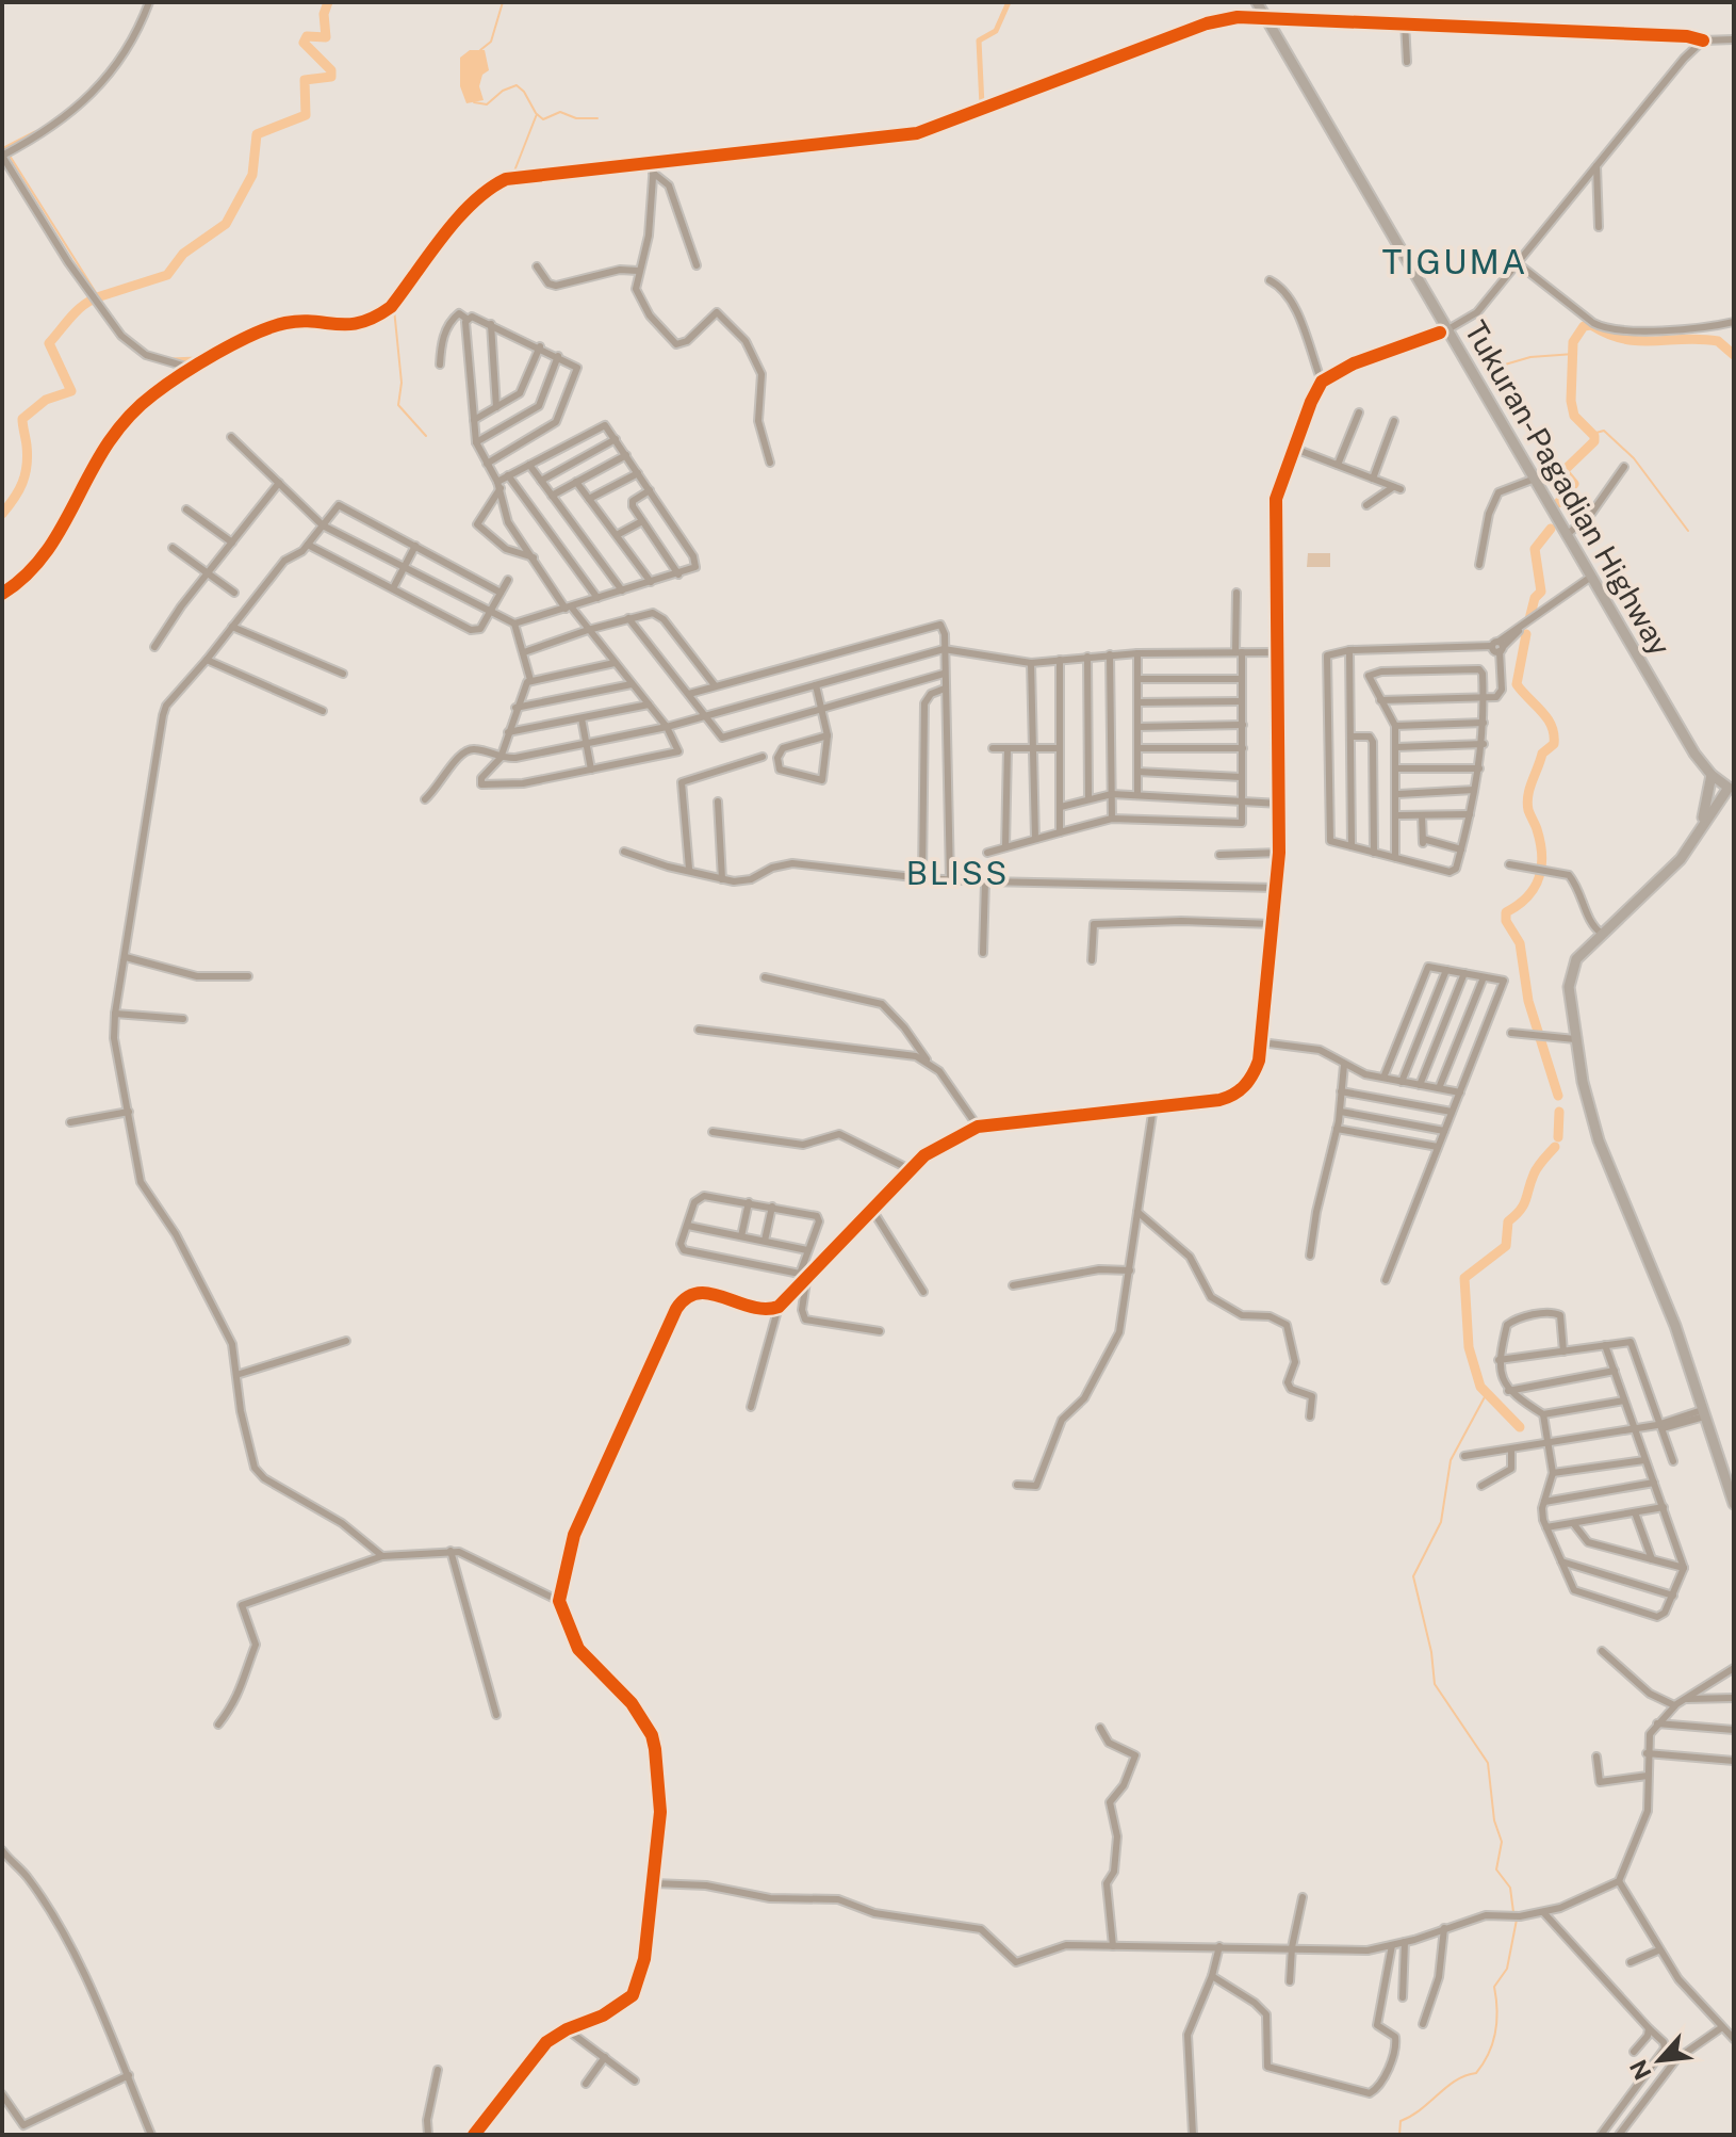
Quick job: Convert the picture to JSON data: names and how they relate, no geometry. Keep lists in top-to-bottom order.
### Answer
{
  "streets": {
    "highway": ["Tukuran-Pagadian Highway"]
  },
  "districts": ["TIGUMA", "BLISS"],
  "north": "bottom left"
}
